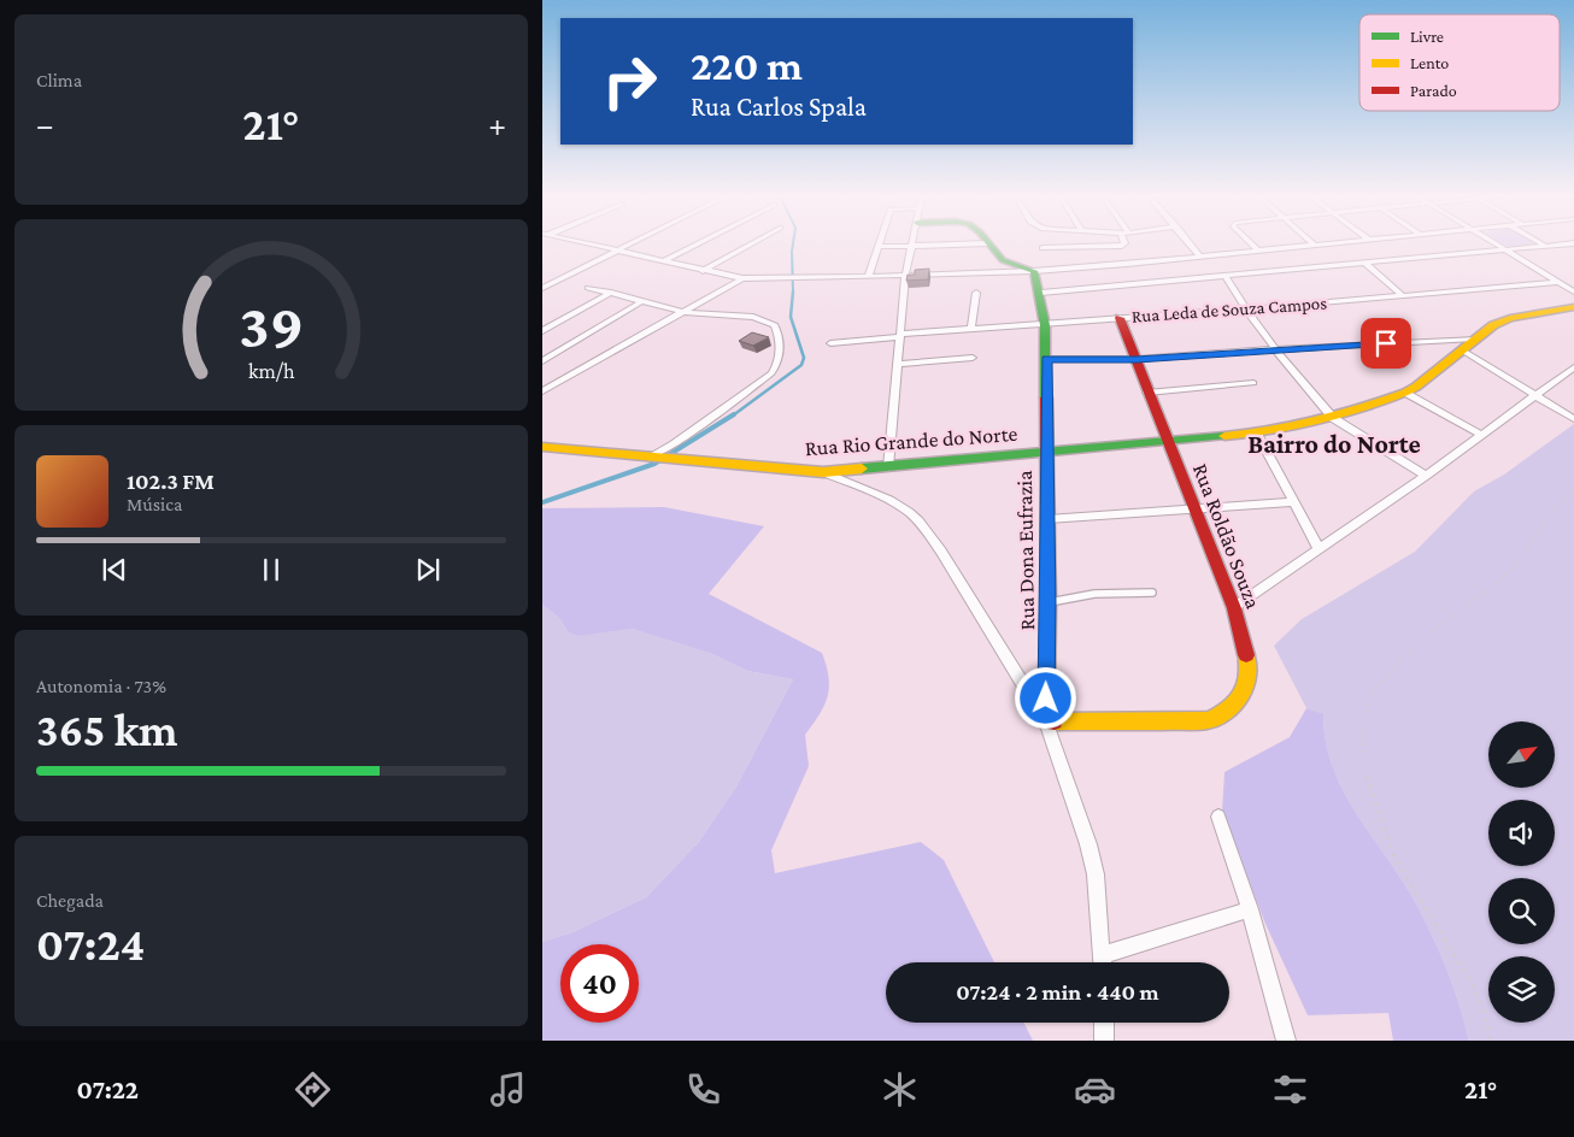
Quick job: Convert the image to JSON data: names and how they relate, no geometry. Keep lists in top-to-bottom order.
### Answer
{
  "streets": {
    "street": [
      "Rua Leda de Souza Campos",
      "Rua Rio Grande do Norte",
      "Rua Roldão Souza",
      "Rua Dona Eufrazia"
    ]
  },
  "crossings": [
    ["Rua Leda de Souza Campos", "Rua Roldão Souza"],
    ["Rua Leda de Souza Campos", "Rua Dona Eufrazia"],
    ["Rua Rio Grande do Norte", "Rua Roldão Souza"],
    ["Rua Rio Grande do Norte", "Rua Dona Eufrazia"],
    ["Rua Roldão Souza", "Rua Dona Eufrazia"]
  ],
  "districts": ["Bairro do Norte"],
  "legend": ["Livre", "Lento", "Parado"],
  "north": "top right",
  "page": {
    "tile": [
      "Clima",
      ["Autonomia · 73%", "365 km"],
      ["Chegada", "07:24"]
    ],
    "turn": ["220 m", "Rua Carlos Spala"],
    "heat": ["−", "21°", "+"],
    "song": ["102.3 FM", "Música"],
    "limit": "40",
    "trip": "07:24 · 2 min · 440 m",
    "tabs": ["07:22", "21°"],
    "gauge": ["39", "km/h"]
  }
}
